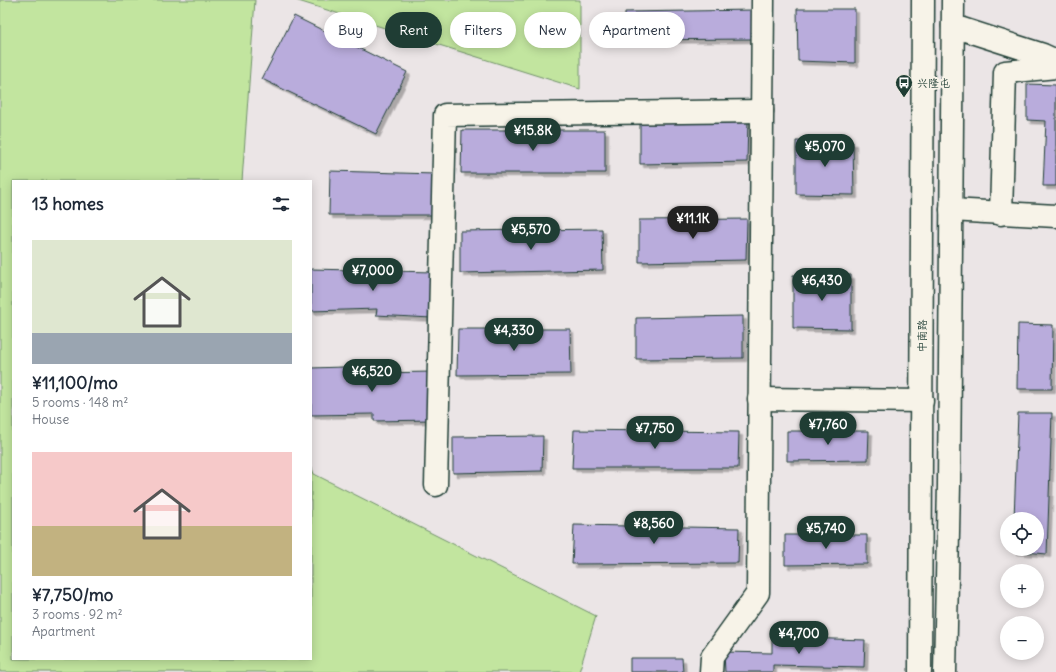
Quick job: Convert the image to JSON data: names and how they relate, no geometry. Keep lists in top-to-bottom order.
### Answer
{
  "streets": {
    "street": ["中南路"]
  },
  "places": {
    "bus stop": ["兴隆屯"]
  },
  "page": {
    "chip": [
      "Buy",
      "Rent",
      "Filters",
      "New",
      "Apartment"
    ],
    "price": [
      "¥15.8K",
      "¥5,070",
      "¥11.1K",
      "¥5,570",
      "¥7,000",
      "¥6,430",
      "¥4,330",
      "¥6,520",
      "¥7,760",
      "¥7,750",
      "¥8,560",
      "¥5,740",
      "¥4,700"
    ],
    "heading": "13 homes",
    "list": [
      {
        "name": "¥11,100/mo",
        "note": "5 rooms · 148 m² · House"
      },
      {
        "name": "¥7,750/mo",
        "note": "3 rooms · 92 m² · Apartment"
      }
    ],
    "map_buttons": ["+", "−"]
  }
}
